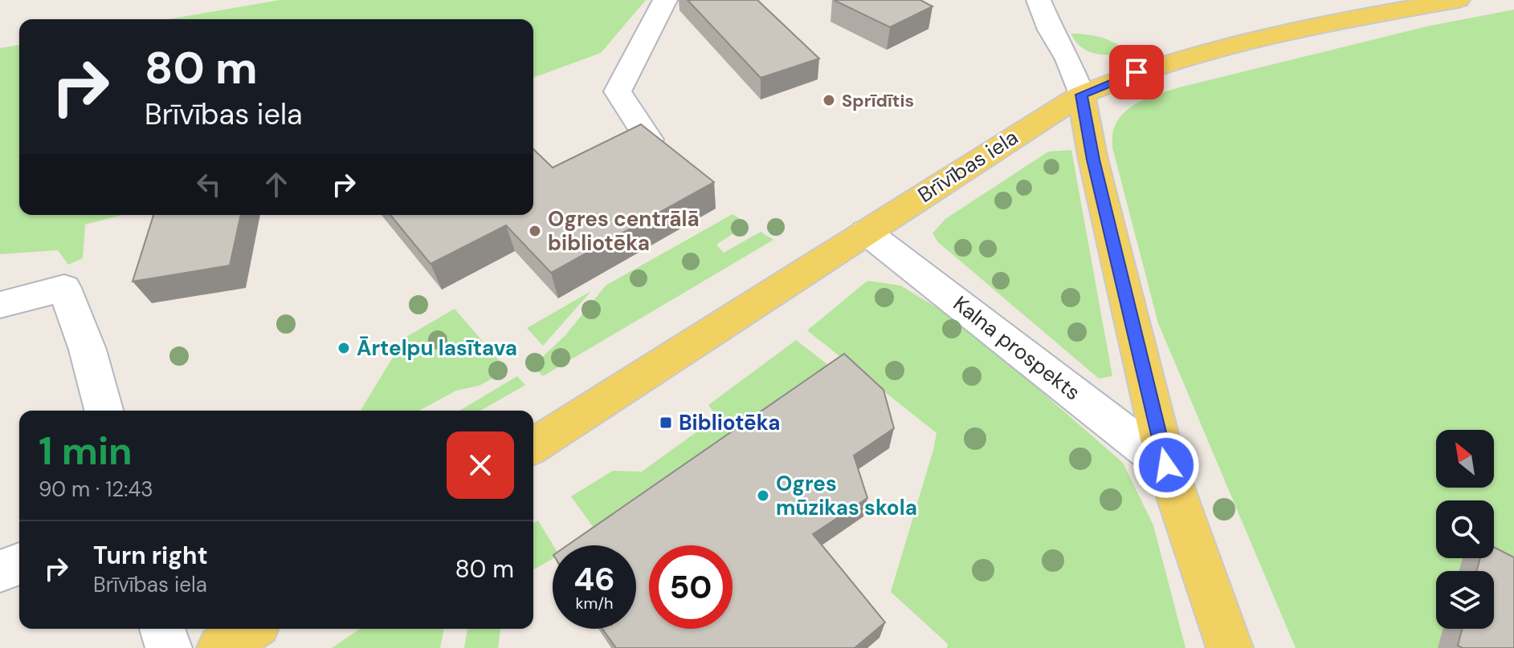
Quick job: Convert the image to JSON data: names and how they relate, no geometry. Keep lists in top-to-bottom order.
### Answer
{
  "streets": {
    "main road": ["Brīvības iela"],
    "street": ["Kalna prospekts"]
  },
  "crossings": [
    ["Brīvības iela", "Kalna prospekts"]
  ],
  "places": {
    "other": [
      "Sprīdītis",
      "Ogres centrālā bibliotēka",
      "Ārtelpu lasītava",
      "Ogres mūzikas skola"
    ],
    "transit": ["Bibliotēka"]
  },
  "north": "top left",
  "page": {
    "turn": ["80 m", "Brīvības iela"],
    "heading": ["1 min", "90 m · 12:43"],
    "list": [
      {
        "name": "Turn right",
        "note": "Brīvības iela",
        "value": "80 m"
      }
    ],
    "speed": "46 km/h",
    "limit": "50"
  }
}
